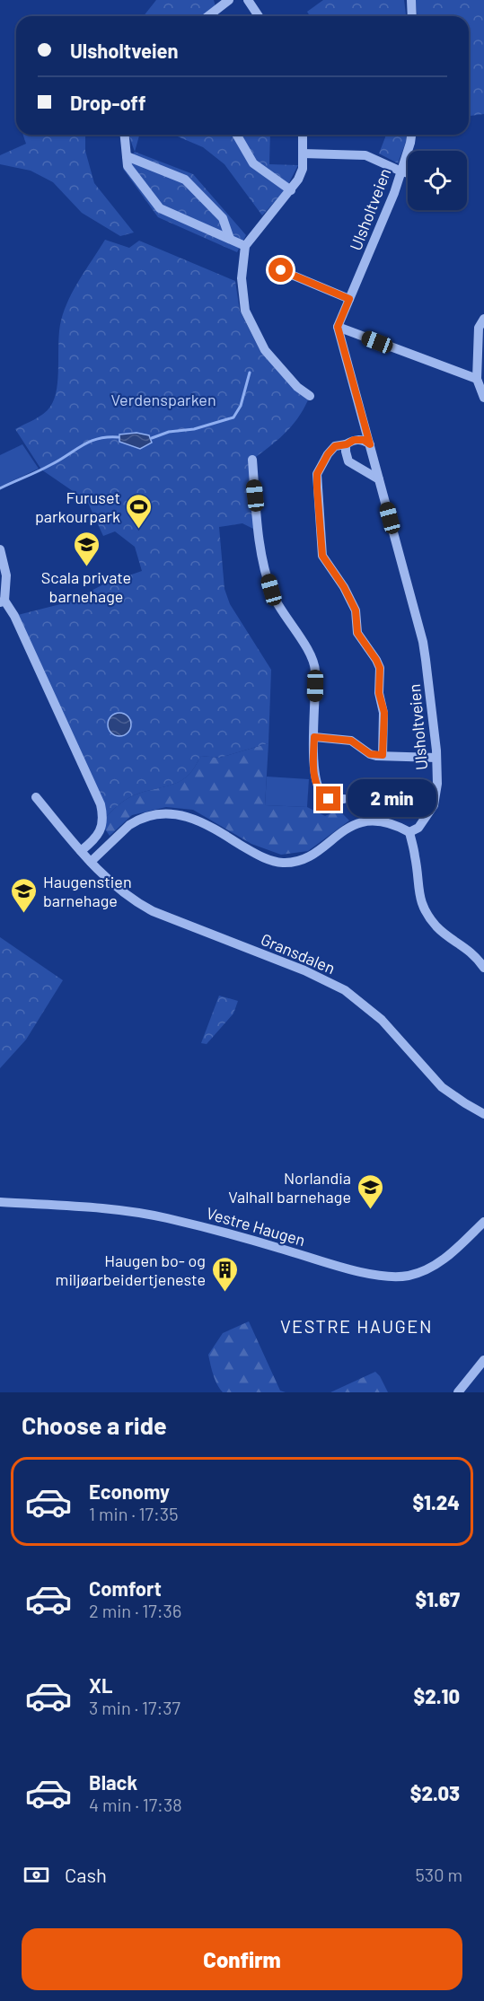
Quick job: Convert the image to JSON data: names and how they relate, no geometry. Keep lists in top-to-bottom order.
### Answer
{
  "streets": {
    "street": ["Ulsholtveien", "Gransdalen", "Vestre Haugen"]
  },
  "districts": ["VESTRE HAUGEN"],
  "parks": ["Verdensparken"],
  "places": {
    "sports": ["Furuset parkourpark"],
    "school or university": ["Scala private barnehage", "Haugenstien barnehage", "Norlandia Valhall barnehage"],
    "building": ["Haugen bo- og miljøarbeidertjeneste"]
  },
  "page": {
    "banner": ["Ulsholtveien", "Drop-off"],
    "bubble": "2 min",
    "heading": "Choose a ride",
    "list": [
      {
        "name": "Economy",
        "note": "1 min · 17:35",
        "value": "$1.24"
      },
      {
        "name": "Comfort",
        "note": "2 min · 17:36",
        "value": "$1.67"
      },
      {
        "name": "XL",
        "note": "3 min · 17:37",
        "value": "$2.10"
      },
      {
        "name": "Black",
        "note": "4 min · 17:38",
        "value": "$2.03"
      }
    ],
    "pay": ["Cash", "530 m"],
    "buttons": "Confirm"
  }
}
